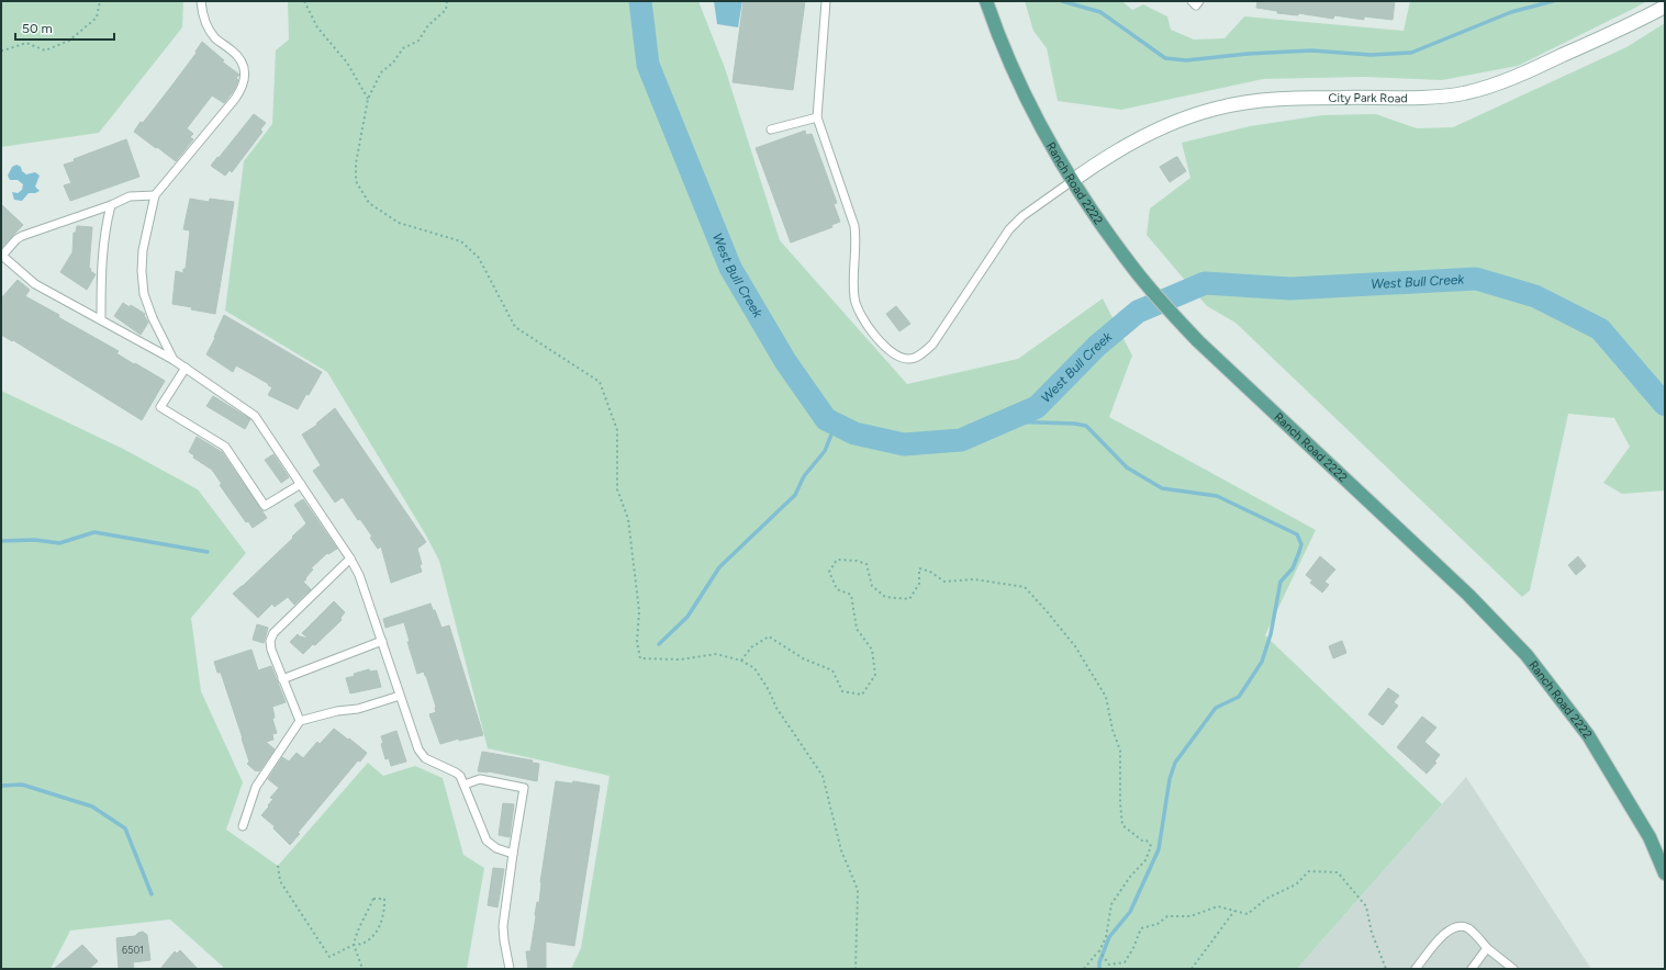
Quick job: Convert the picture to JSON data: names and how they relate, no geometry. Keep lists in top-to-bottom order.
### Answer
{
  "streets": {
    "main road": ["Ranch Road 2222"],
    "street": ["City Park Road"]
  },
  "crossings": [
    ["City Park Road", "Ranch Road 2222"]
  ],
  "water": ["West Bull Creek"],
  "house_numbers": ["6501"],
  "scale_bar": "50 m"
}
